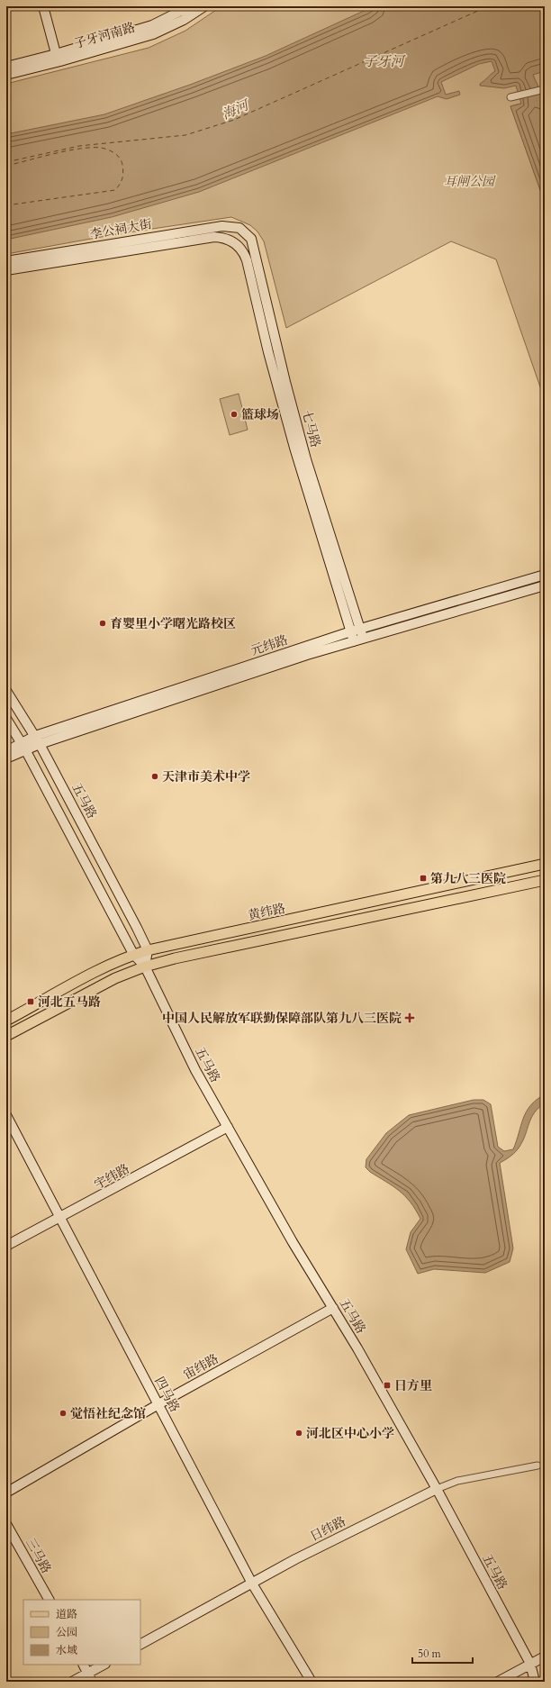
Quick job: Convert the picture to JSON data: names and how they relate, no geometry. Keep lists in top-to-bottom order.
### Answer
{
  "streets": {
    "main road": ["黄纬路"],
    "street": [
      "子牙河南路",
      "李公祠大街",
      "七马路",
      "元纬路",
      "五马路",
      "宇纬路",
      "宙纬路",
      "四马路",
      "日纬路",
      "三马路"
    ]
  },
  "crossings": [
    ["李公祠大街", "七马路"],
    ["七马路", "元纬路"],
    ["元纬路", "五马路"],
    ["五马路", "黄纬路"],
    ["五马路", "宇纬路"],
    ["五马路", "宙纬路"],
    ["五马路", "日纬路"],
    ["宇纬路", "四马路"],
    ["宙纬路", "四马路"],
    ["四马路", "日纬路"]
  ],
  "water": ["子牙河", "海河"],
  "parks": ["耳闸公园"],
  "places": {
    "other": [
      "篮球场",
      "育婴里小学曙光路校区",
      "天津市美术中学",
      "觉悟社纪念馆",
      "河北区中心小学"
    ],
    "transit": ["第九八三医院", "河北五马路", "日方里"],
    "health": ["中国人民解放军联勤保障部队第九八三医院"]
  },
  "legend": ["道路", "公园", "水域"],
  "scale_bar": "50 m"
}
